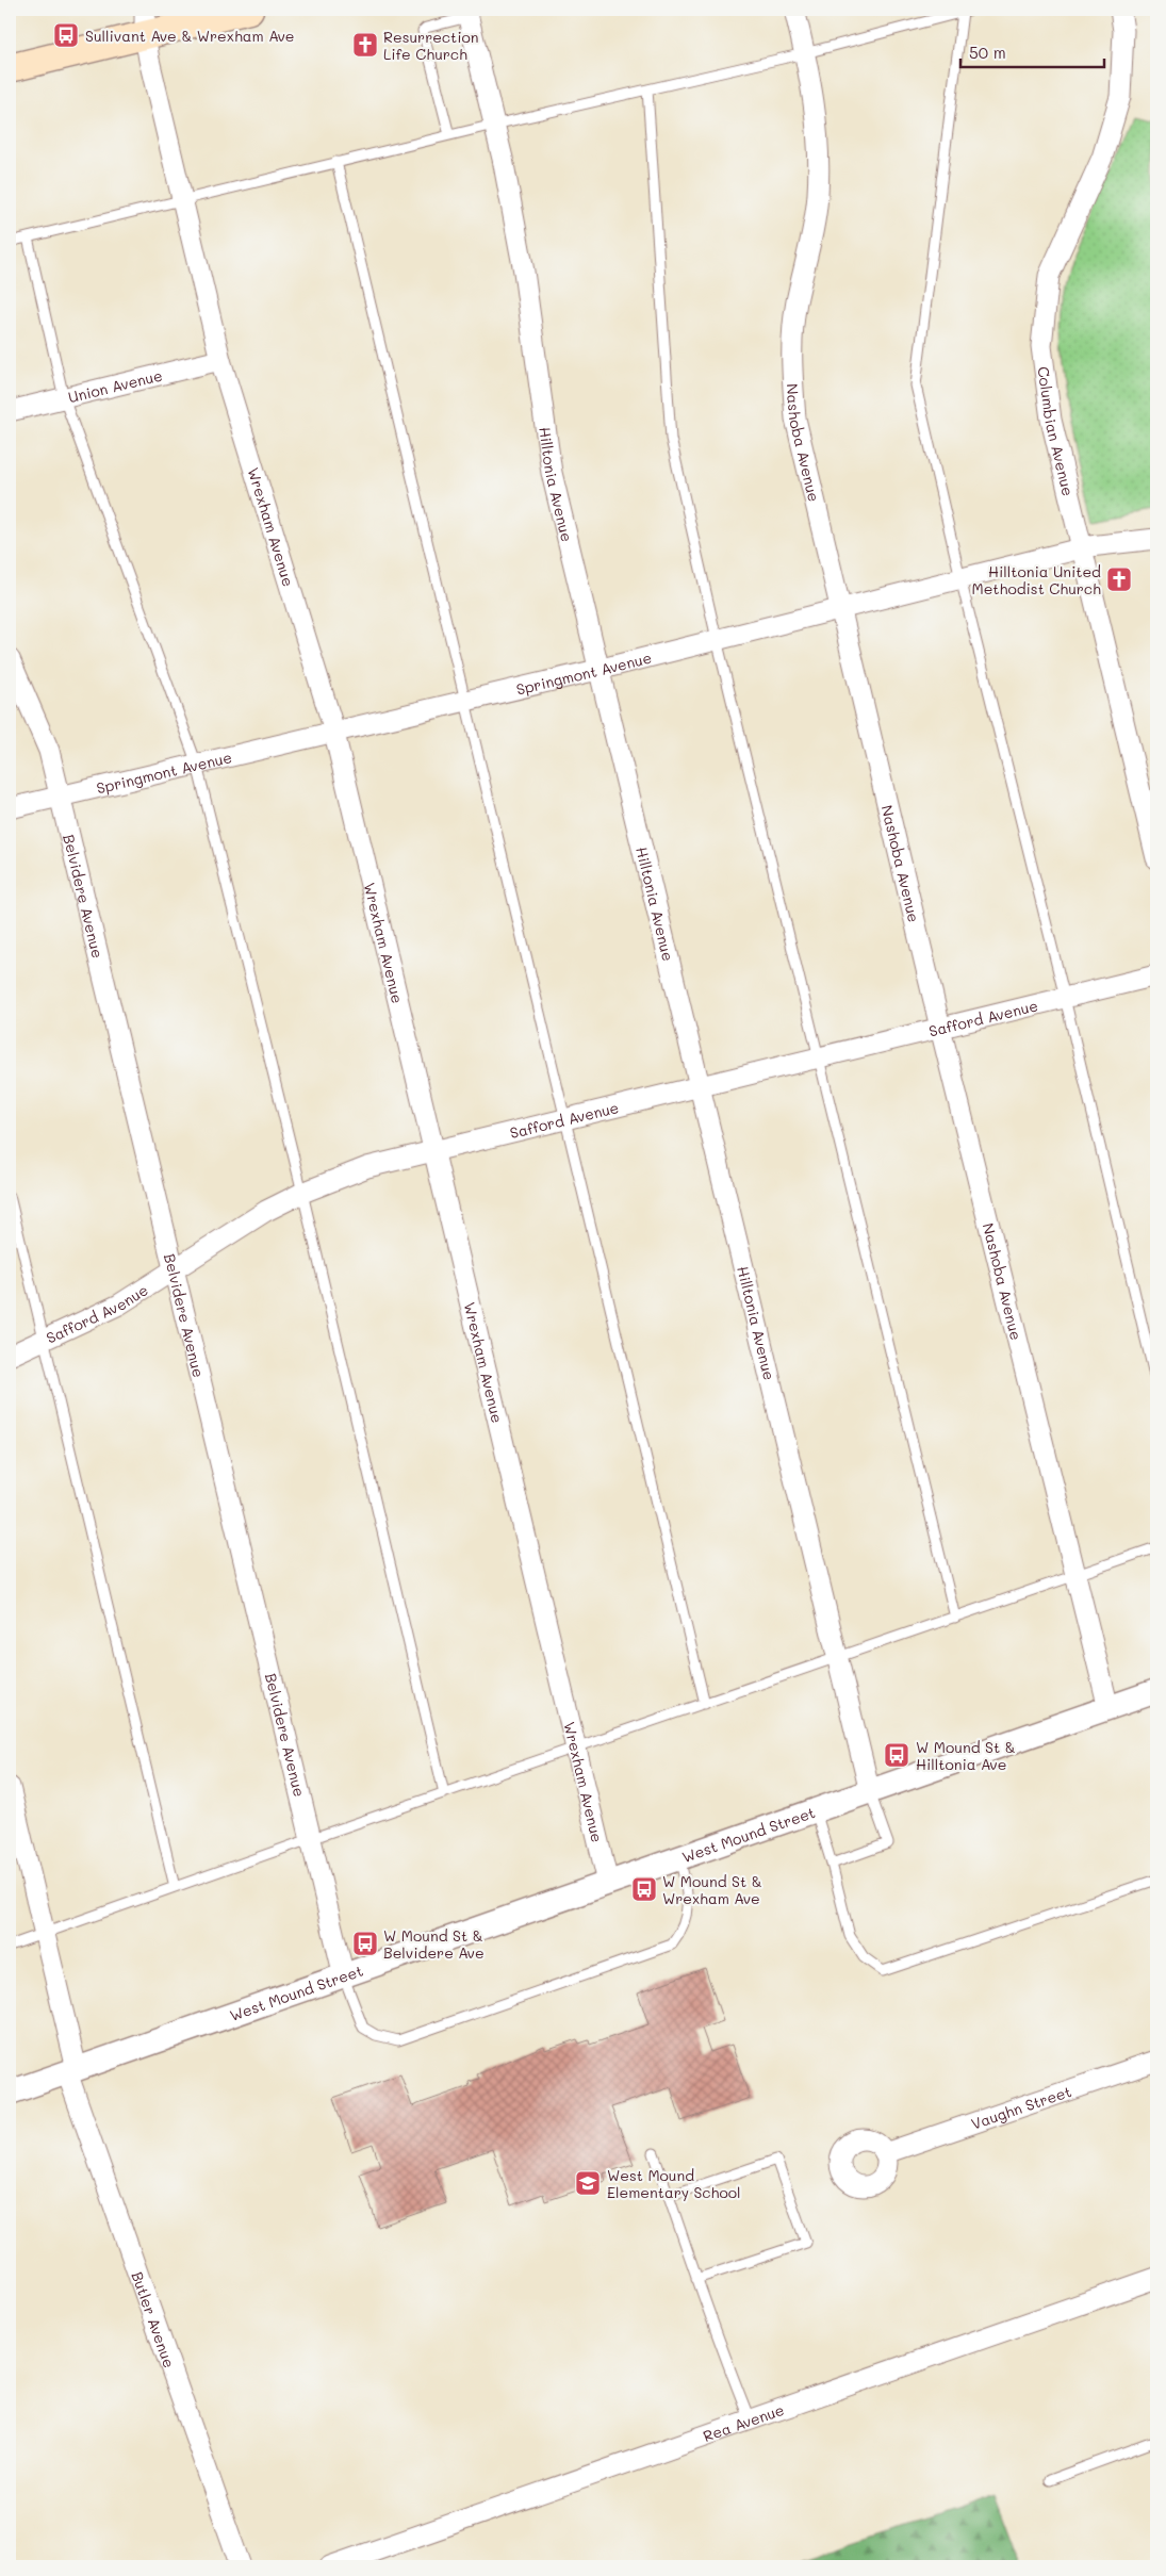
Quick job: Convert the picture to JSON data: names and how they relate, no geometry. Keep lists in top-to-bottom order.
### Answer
{
  "streets": {
    "street": [
      "Union Avenue",
      "Columbian Avenue",
      "Nashoba Avenue",
      "Hilltonia Avenue",
      "Wrexham Avenue",
      "Springmont Avenue",
      "Belvidere Avenue",
      "Safford Avenue",
      "West Mound Street",
      "Vaughn Street",
      "Butler Avenue",
      "Rea Avenue"
    ]
  },
  "crossings": [
    ["Union Avenue", "Wrexham Avenue"],
    ["Columbian Avenue", "Springmont Avenue"],
    ["Nashoba Avenue", "Springmont Avenue"],
    ["Nashoba Avenue", "Safford Avenue"],
    ["Nashoba Avenue", "West Mound Street"],
    ["Hilltonia Avenue", "Springmont Avenue"],
    ["Hilltonia Avenue", "Safford Avenue"],
    ["Hilltonia Avenue", "West Mound Street"],
    ["Wrexham Avenue", "Springmont Avenue"],
    ["Wrexham Avenue", "Safford Avenue"],
    ["Wrexham Avenue", "West Mound Street"],
    ["Springmont Avenue", "Belvidere Avenue"],
    ["Belvidere Avenue", "Safford Avenue"],
    ["Belvidere Avenue", "West Mound Street"],
    ["West Mound Street", "Butler Avenue"]
  ],
  "places": {
    "bus stop": [
      "Sullivant Ave & Wrexham Ave",
      "W Mound St & Hilltonia Ave",
      "W Mound St & Wrexham Ave",
      "W Mound St & Belvidere Ave"
    ],
    "church": ["Resurrection Life Church", "Hilltonia United Methodist Church"],
    "school or university": ["West Mound Elementary School"]
  },
  "scale_bar": "50 m"
}
